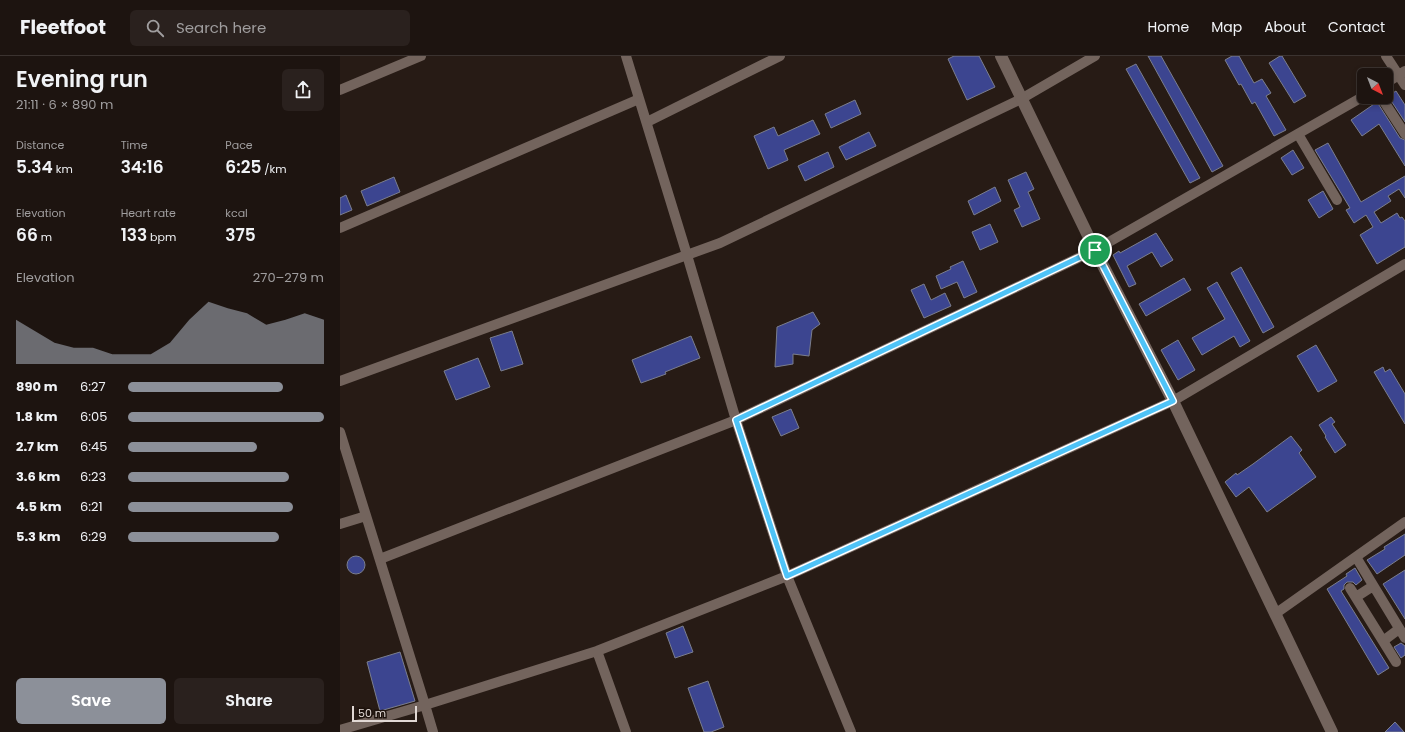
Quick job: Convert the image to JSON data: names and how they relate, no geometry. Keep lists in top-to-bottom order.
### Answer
{
  "scale_bar": "50 m",
  "north": "bottom right",
  "page": {
    "header": "Fleetfoot",
    "search": "Search here",
    "nav": [
      "Home",
      "Map",
      "About",
      "Contact"
    ],
    "heading": ["Evening run", "21:11 · 6 × 890 m"],
    "stats": [
      ["Distance", "5.34 km"],
      ["Time", "34:16"],
      ["Pace", "6:25 /km"],
      ["Elevation", "66 m"],
      ["Heart rate", "133 bpm"],
      ["kcal", "375"]
    ],
    "chart": ["Elevation", "270–279 m"],
    "list": [
      {
        "name": "890 m",
        "note": "6:27"
      },
      {
        "name": "1.8 km",
        "note": "6:05"
      },
      {
        "name": "2.7 km",
        "note": "6:45"
      },
      {
        "name": "3.6 km",
        "note": "6:23"
      },
      {
        "name": "4.5 km",
        "note": "6:21"
      },
      {
        "name": "5.3 km",
        "note": "6:29"
      }
    ],
    "buttons": ["Save", "Share"],
    "scale": "50 m"
  }
}
